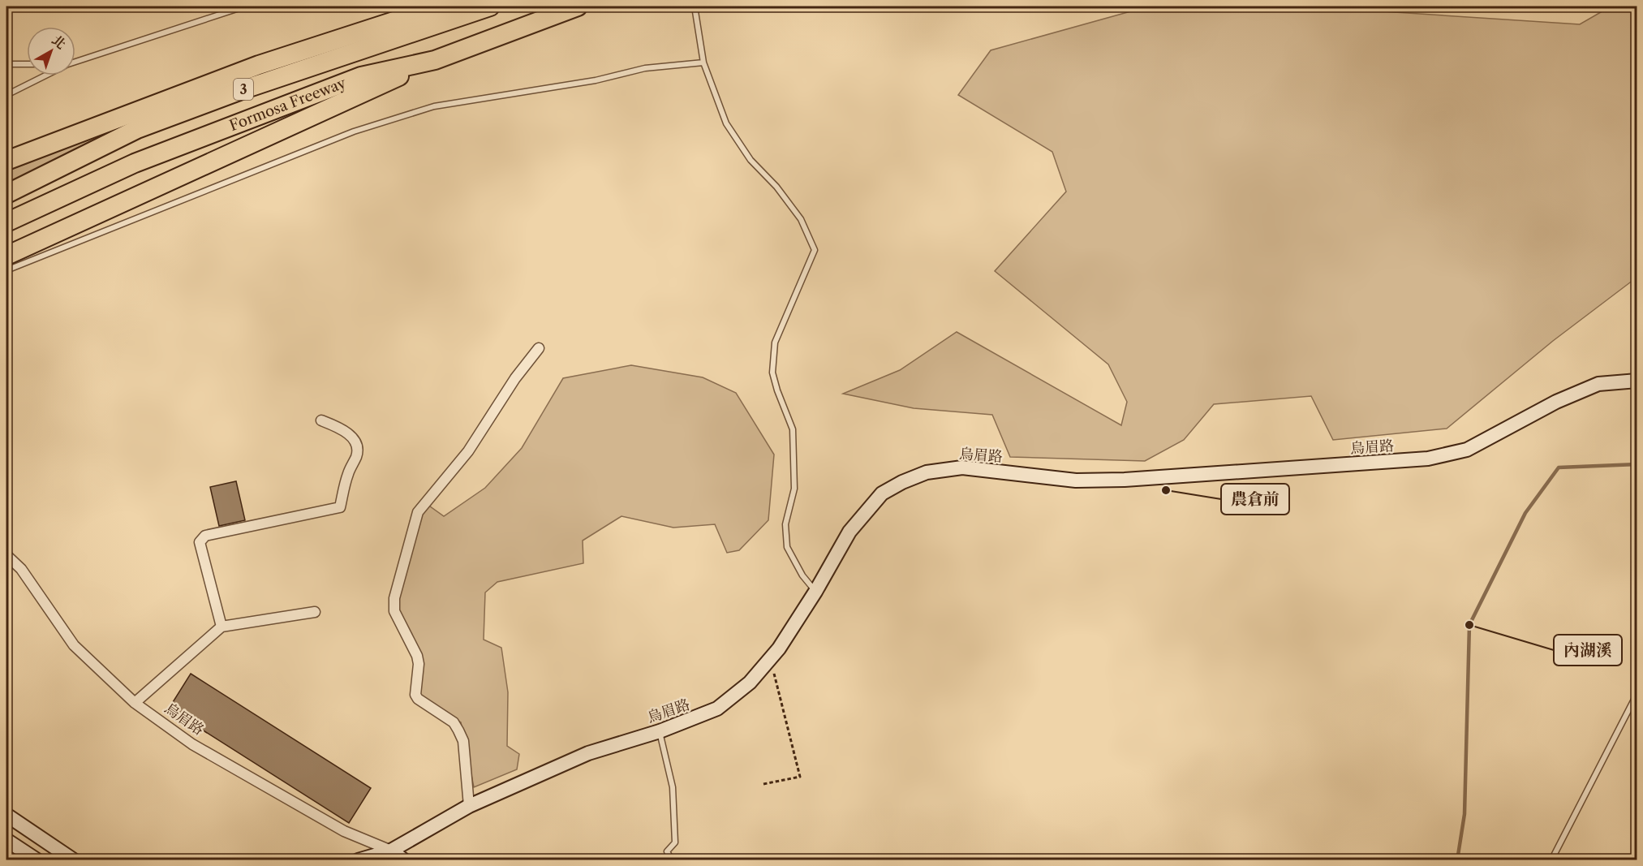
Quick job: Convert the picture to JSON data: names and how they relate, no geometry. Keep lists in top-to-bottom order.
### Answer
{
  "streets": {
    "highway": ["3", "Formosa Freeway"],
    "main road": ["烏眉路"]
  },
  "places": ["農倉前", "內湖溪"],
  "north": "top right"
}
